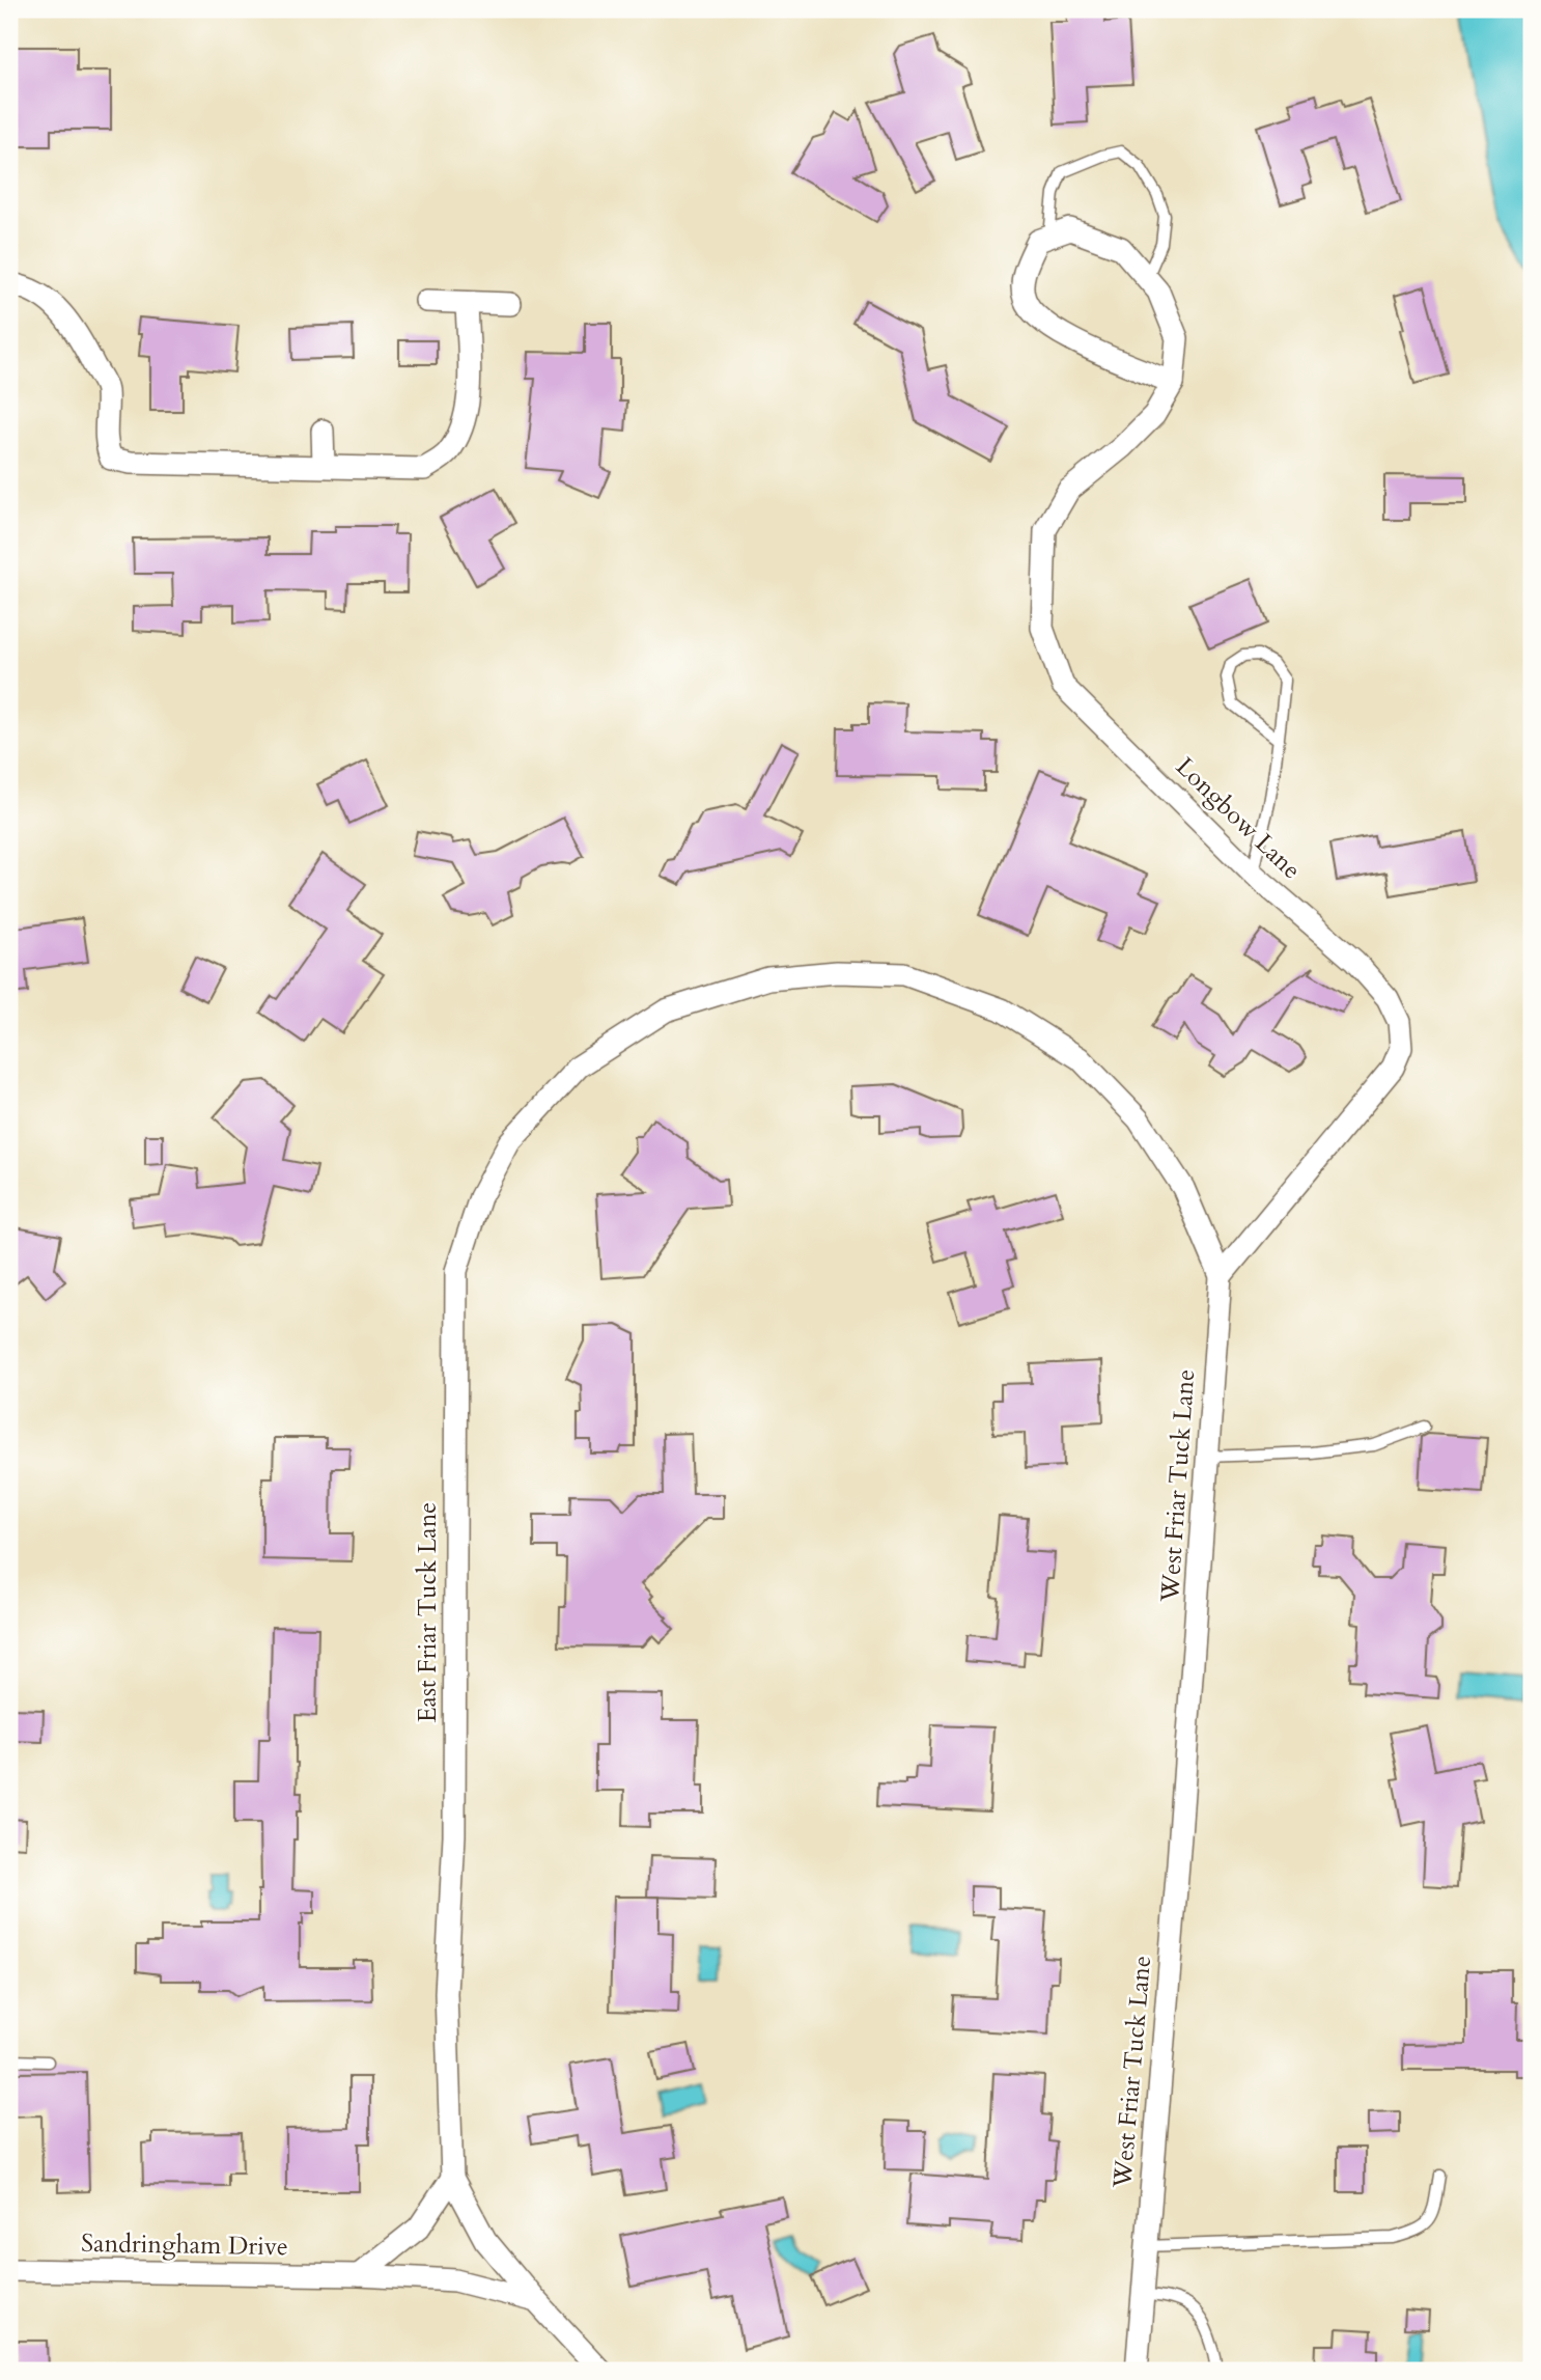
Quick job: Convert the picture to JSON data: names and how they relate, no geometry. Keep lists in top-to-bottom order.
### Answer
{
  "streets": {
    "street": [
      "Longbow Lane",
      "West Friar Tuck Lane",
      "East Friar Tuck Lane",
      "Sandringham Drive"
    ]
  },
  "crossings": [
    ["Longbow Lane", "West Friar Tuck Lane"],
    ["West Friar Tuck Lane", "East Friar Tuck Lane"],
    ["East Friar Tuck Lane", "Sandringham Drive"]
  ]
}
